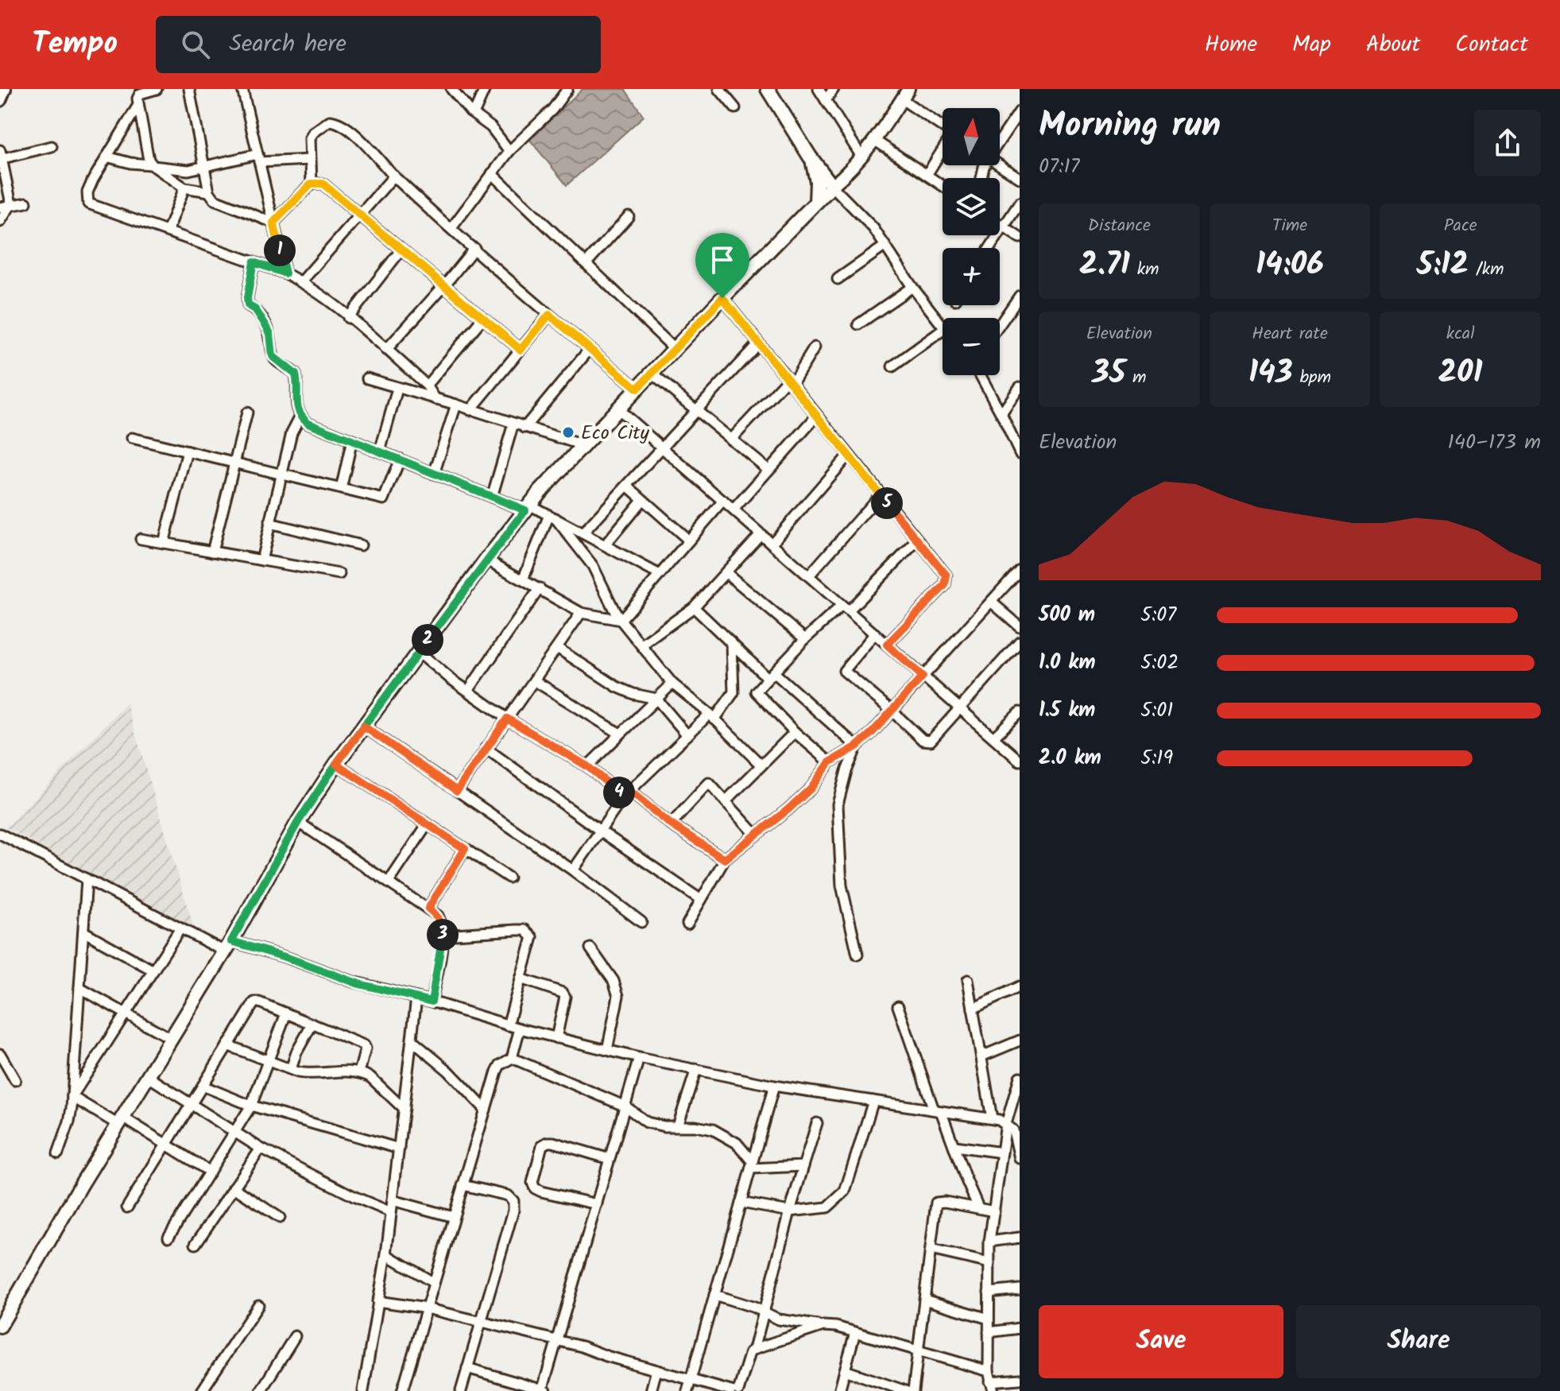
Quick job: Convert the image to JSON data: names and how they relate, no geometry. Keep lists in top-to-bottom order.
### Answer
{
  "places": ["Eco City"],
  "north": "top",
  "page": {
    "header": "Tempo",
    "search": "Search here",
    "nav": [
      "Home",
      "Map",
      "About",
      "Contact"
    ],
    "heading": ["Morning run", "07:17"],
    "map_buttons": ["+", "−"],
    "stats": [
      ["Distance", "2.71 km"],
      ["Time", "14:06"],
      ["Pace", "5:12 /km"],
      ["Elevation", "35 m"],
      ["Heart rate", "143 bpm"],
      ["kcal", "201"]
    ],
    "pins": [
      "1",
      "5",
      "2",
      "4",
      "3"
    ],
    "chart": ["Elevation", "140–173 m"],
    "list": [
      {
        "name": "500 m",
        "note": "5:07"
      },
      {
        "name": "1.0 km",
        "note": "5:02"
      },
      {
        "name": "1.5 km",
        "note": "5:01"
      },
      {
        "name": "2.0 km",
        "note": "5:19"
      }
    ],
    "buttons": ["Save", "Share"]
  }
}
